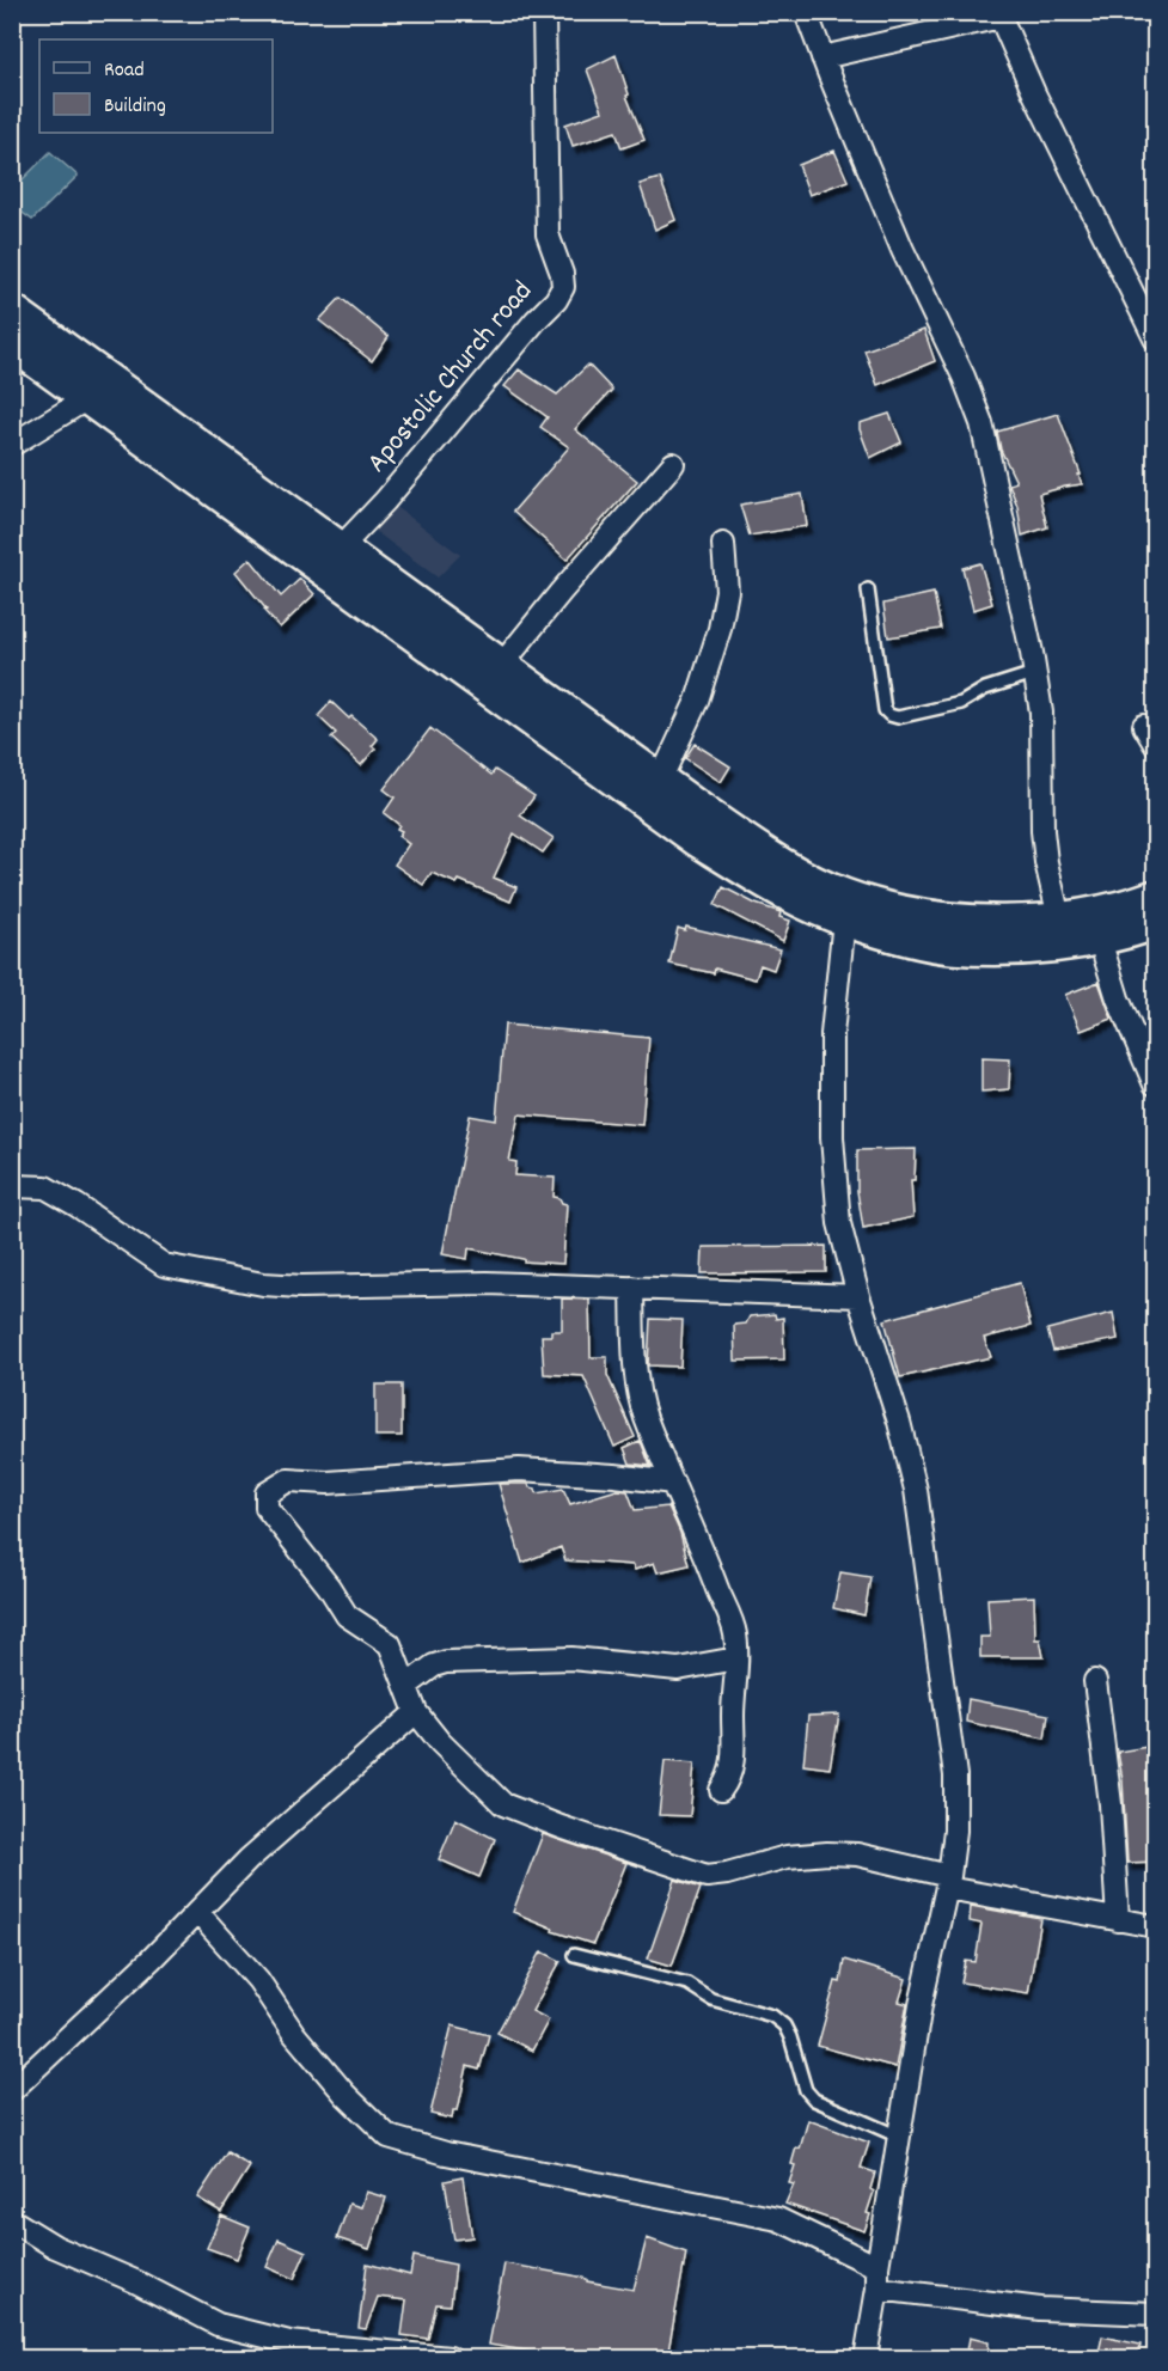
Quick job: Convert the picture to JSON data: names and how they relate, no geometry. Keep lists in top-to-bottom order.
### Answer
{
  "streets": {
    "street": ["Apostolic Church road"]
  },
  "legend": ["Road", "Building"]
}
